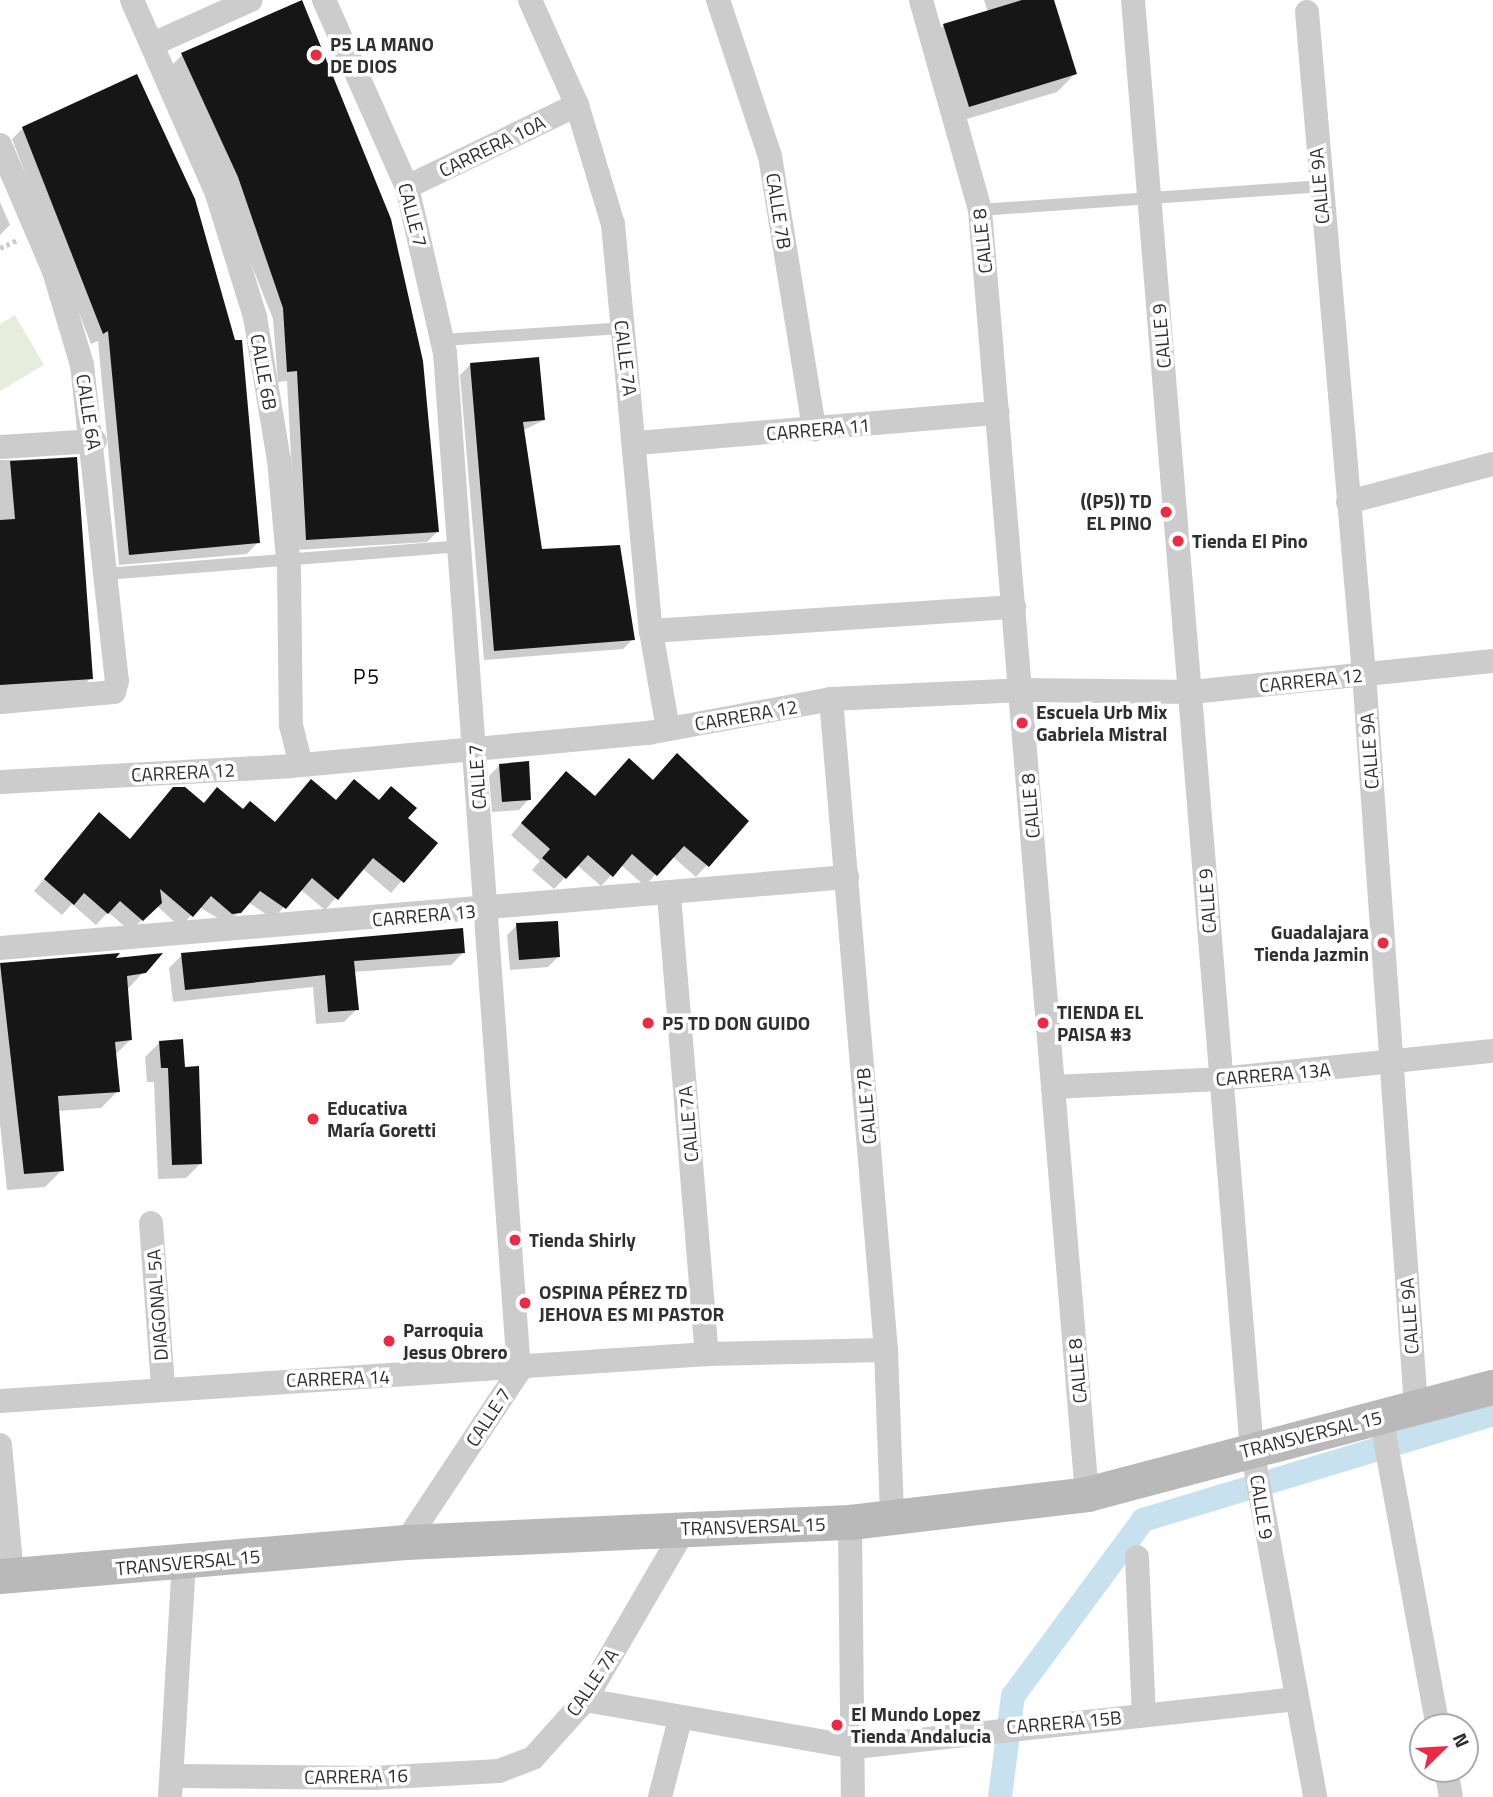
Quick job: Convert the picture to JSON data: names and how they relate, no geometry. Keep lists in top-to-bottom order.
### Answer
{
  "streets": {
    "street": [
      "CARRERA 10A",
      "CALLE 9A",
      "CALLE 7B",
      "CALLE 7",
      "CALLE 8",
      "CALLE 9",
      "CALLE 7A",
      "CALLE 6B",
      "CALLE 6A",
      "CARRERA 11",
      "CARRERA 12",
      "CARRERA 13",
      "CARRERA 13A",
      "DIAGONAL 5A",
      "CARRERA 14",
      "TRANSVERSAL 15",
      "CARRERA 15B",
      "CARRERA 16"
    ]
  },
  "crossings": [
    ["CARRERA 10A", "CALLE 7"],
    ["CARRERA 10A", "CALLE 7A"],
    ["CALLE 9A", "CARRERA 12"],
    ["CALLE 9A", "CARRERA 13A"],
    ["CALLE 9A", "TRANSVERSAL 15"],
    ["CALLE 7B", "CARRERA 11"],
    ["CALLE 7B", "CARRERA 12"],
    ["CALLE 7B", "CARRERA 13"],
    ["CALLE 7B", "CARRERA 14"],
    ["CALLE 7B", "TRANSVERSAL 15"],
    ["CALLE 7", "CARRERA 12"],
    ["CALLE 7", "CARRERA 13"],
    ["CALLE 7", "CARRERA 14"],
    ["CALLE 7", "TRANSVERSAL 15"],
    ["CALLE 8", "CARRERA 11"],
    ["CALLE 8", "CARRERA 12"],
    ["CALLE 8", "CARRERA 13A"],
    ["CALLE 8", "TRANSVERSAL 15"],
    ["CALLE 9", "CARRERA 12"],
    ["CALLE 9", "CARRERA 13A"],
    ["CALLE 9", "TRANSVERSAL 15"],
    ["CALLE 9", "CARRERA 15B"],
    ["CALLE 7A", "CARRERA 11"],
    ["CALLE 7A", "CARRERA 12"],
    ["CALLE 7A", "CARRERA 13"],
    ["CALLE 7A", "CARRERA 14"],
    ["CALLE 7A", "TRANSVERSAL 15"],
    ["CALLE 7A", "CARRERA 15B"],
    ["CALLE 7A", "CARRERA 16"],
    ["CALLE 6B", "CARRERA 12"],
    ["DIAGONAL 5A", "CARRERA 14"]
  ],
  "districts": ["P5"],
  "places": [
    "P5 LA MANO DE DIOS",
    "((P5)) TD EL PINO",
    "Tienda El Pino",
    "Escuela Urb Mix Gabriela Mistral",
    "Guadalajara Tienda Jazmin",
    "P5 TD DON GUIDO",
    "TIENDA EL PAISA #3",
    "Educativa María Goretti",
    "Tienda Shirly",
    "OSPINA PÉREZ TD JEHOVA ES MI PASTOR",
    "Parroquia Jesus Obrero",
    "El Mundo Lopez Tienda Andalucia"
  ],
  "north": "top right"
}
